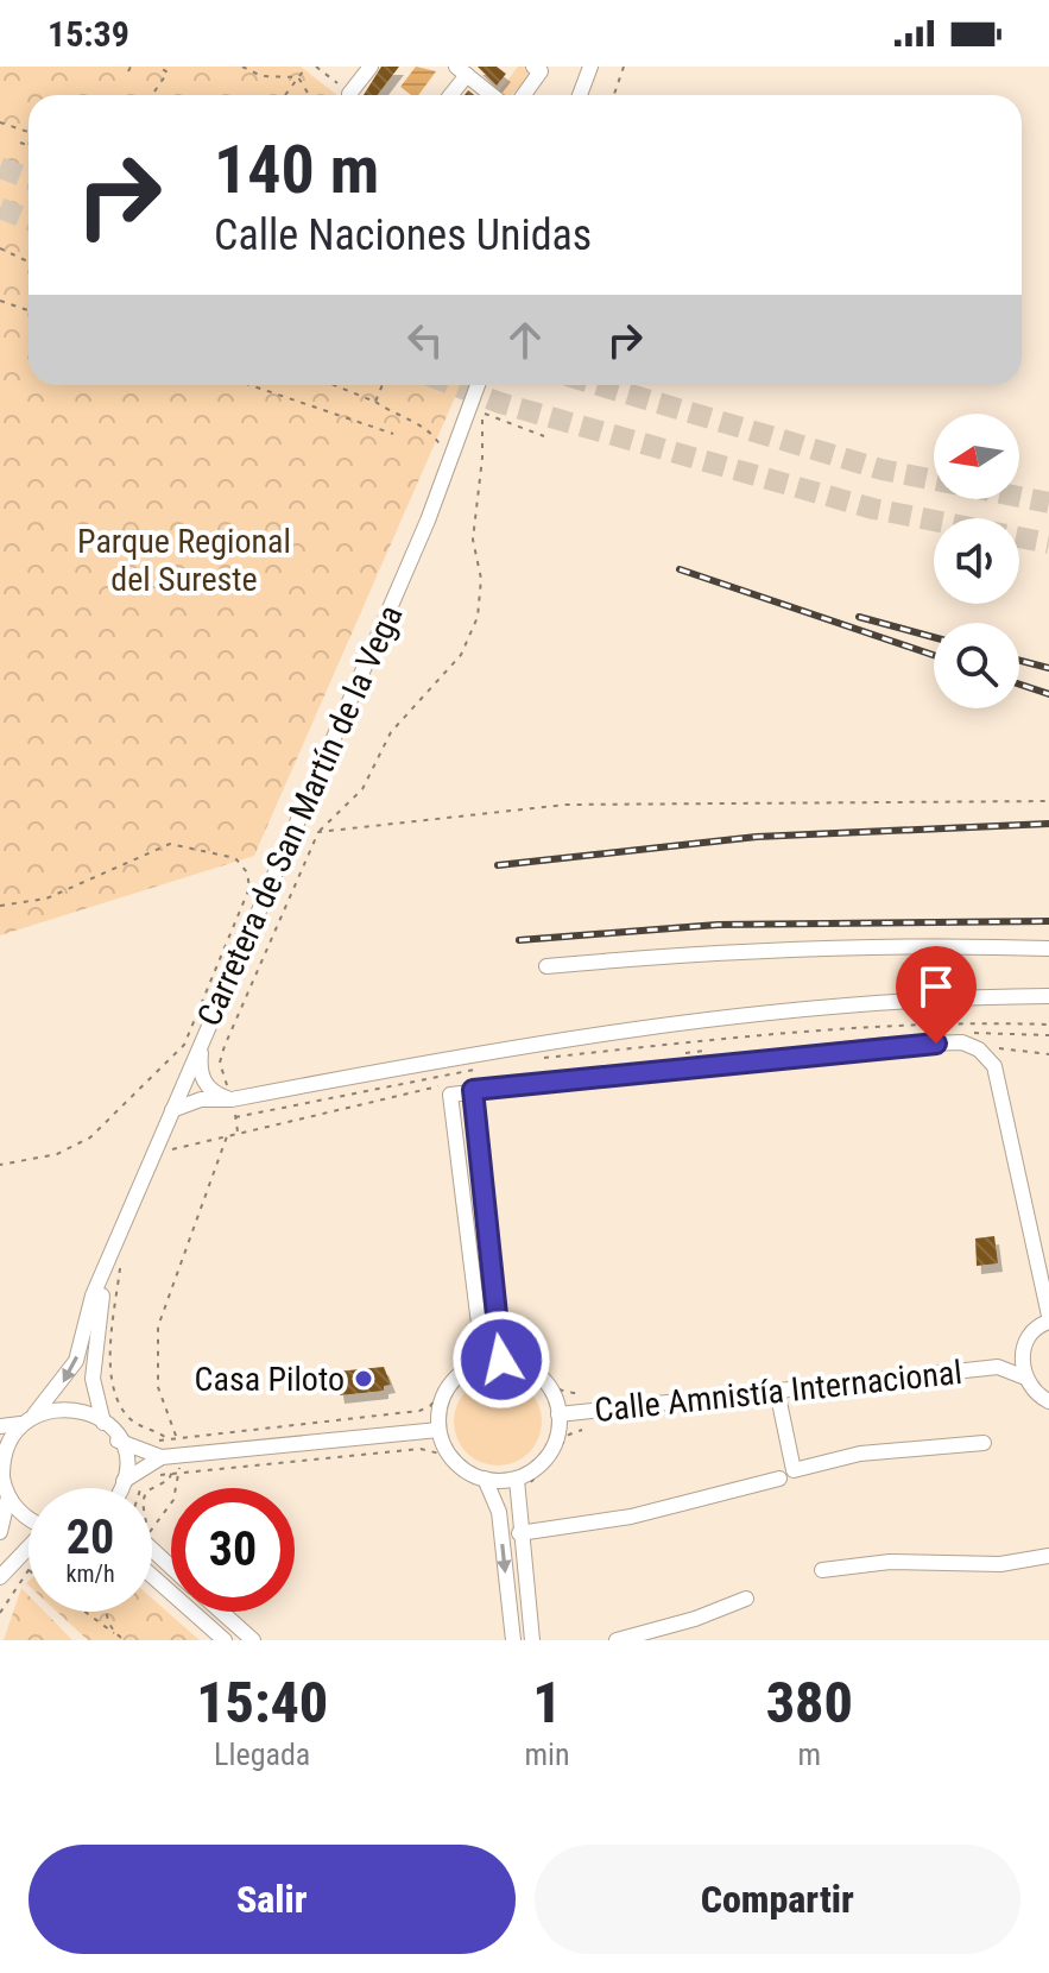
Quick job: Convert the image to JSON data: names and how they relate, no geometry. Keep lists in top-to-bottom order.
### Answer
{
  "streets": {
    "street": ["Carretera de San Martín de la Vega", "Calle Amnistía Internacional"]
  },
  "parks": ["Parque Regional del Sureste"],
  "places": ["Casa Piloto"],
  "north": "left",
  "page": {
    "status": "15:39",
    "turn": ["140 m", "Calle Naciones Unidas"],
    "speed": "20 km/h",
    "limit": "30",
    "eta": [
      "15:40",
      "Llegada",
      "1",
      "min",
      "380",
      "m"
    ],
    "buttons": ["Salir", "Compartir"]
  }
}
